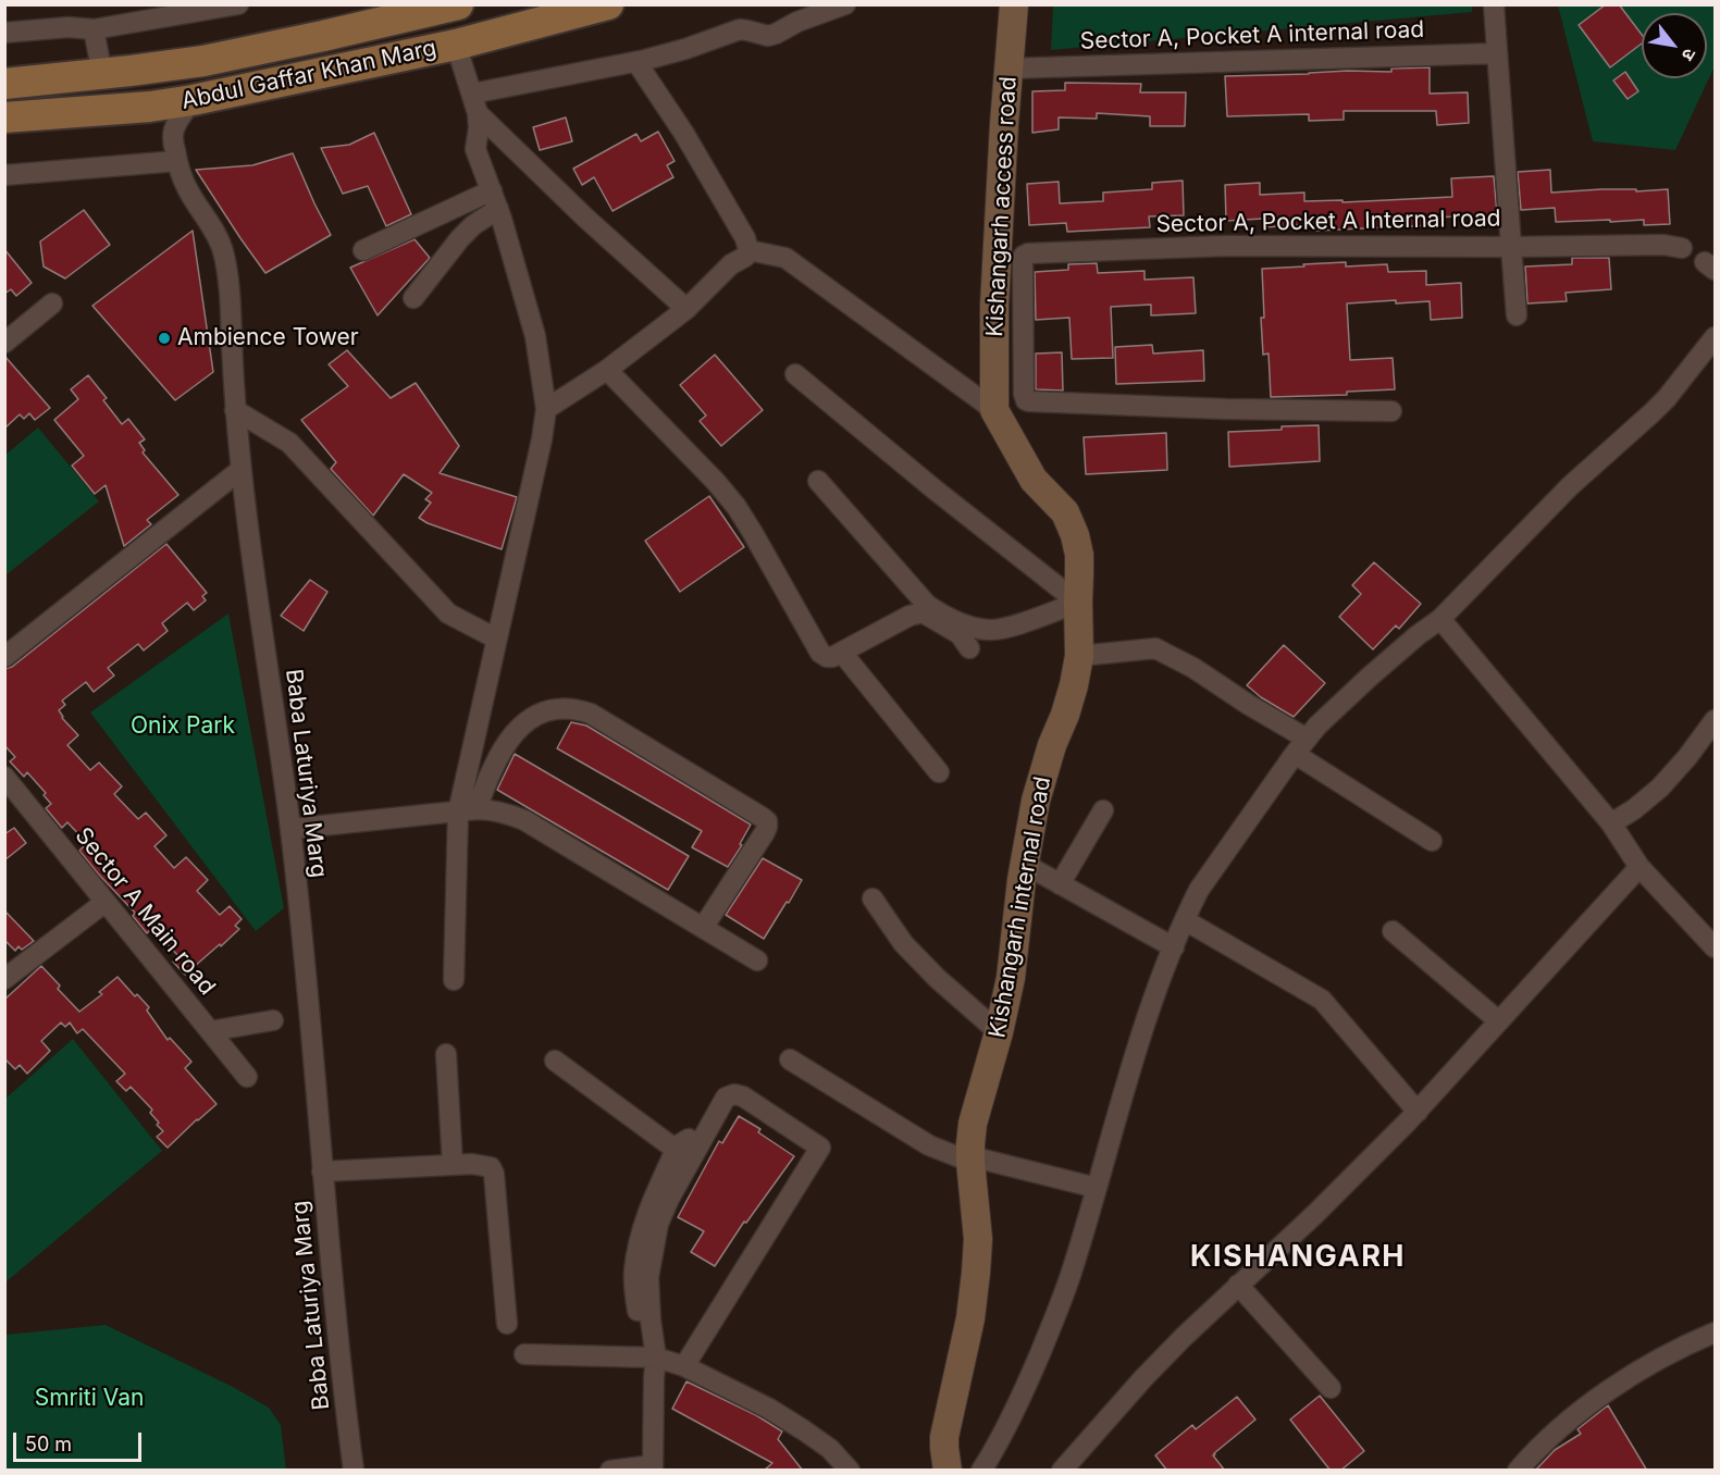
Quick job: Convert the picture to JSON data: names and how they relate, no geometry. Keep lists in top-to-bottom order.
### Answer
{
  "streets": {
    "main road": ["Abdul Gaffar Khan Marg"],
    "street": [
      "Sector A, Pocket A internal road",
      "Kishangarh access road",
      "Sector A, Pocket A Internal road",
      "Baba Laturiya Marg",
      "Kishangarh internal road",
      "Sector A Main road"
    ]
  },
  "crossings": [
    ["Sector A, Pocket A internal road", "Kishangarh access road"],
    ["Sector A, Pocket A internal road", "Sector A, Pocket A Internal road"],
    ["Abdul Gaffar Khan Marg", "Baba Laturiya Marg"],
    ["Kishangarh access road", "Kishangarh internal road"]
  ],
  "districts": ["KISHANGARH"],
  "parks": ["Onix Park", "Smriti Van"],
  "places": ["Ambience Tower"],
  "scale_bar": "50 m",
  "north": "bottom right"
}
